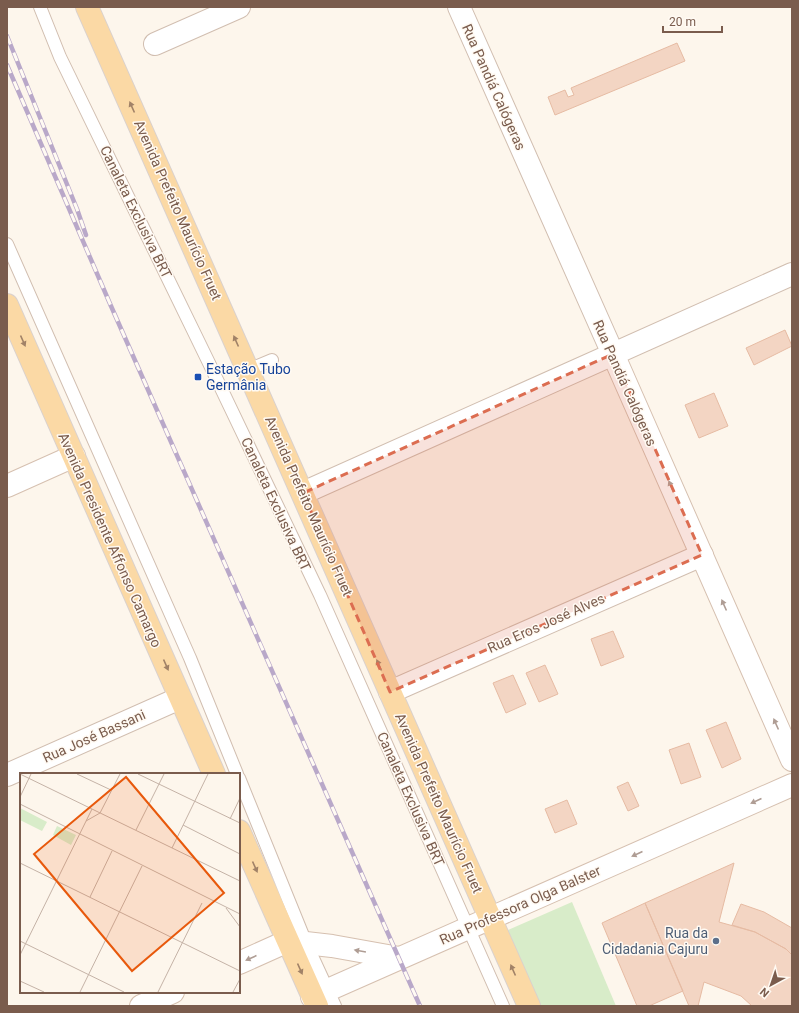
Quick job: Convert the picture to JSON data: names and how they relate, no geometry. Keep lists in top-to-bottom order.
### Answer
{
  "streets": {
    "main road": ["Avenida Prefeito Maurício Fruet", "Avenida Presidente Affonso Camargo"],
    "street": [
      "Rua Pandiá Calógeras",
      "Rua Eros José Alves",
      "Rua José Bassani",
      "Rua Professora Olga Balster"
    ],
    "lane": ["Canaleta Exclusiva BRT"]
  },
  "crossings": [
    ["Rua Pandiá Calógeras", "Rua Eros José Alves"],
    ["Avenida Prefeito Maurício Fruet", "Rua Eros José Alves"],
    ["Avenida Prefeito Maurício Fruet", "Rua Professora Olga Balster"],
    ["Canaleta Exclusiva BRT", "Rua Professora Olga Balster"],
    ["Avenida Presidente Affonso Camargo", "Rua José Bassani"]
  ],
  "one_way": [
    "Rua Pandiá Calógeras",
    "Avenida Prefeito Maurício Fruet",
    "Avenida Presidente Affonso Camargo",
    "Rua Professora Olga Balster"
  ],
  "places": {
    "transit": ["Estação Tubo Germânia"],
    "other": ["Rua da Cidadania Cajuru"]
  },
  "scale_bar": "20 m",
  "north": "bottom left"
}
